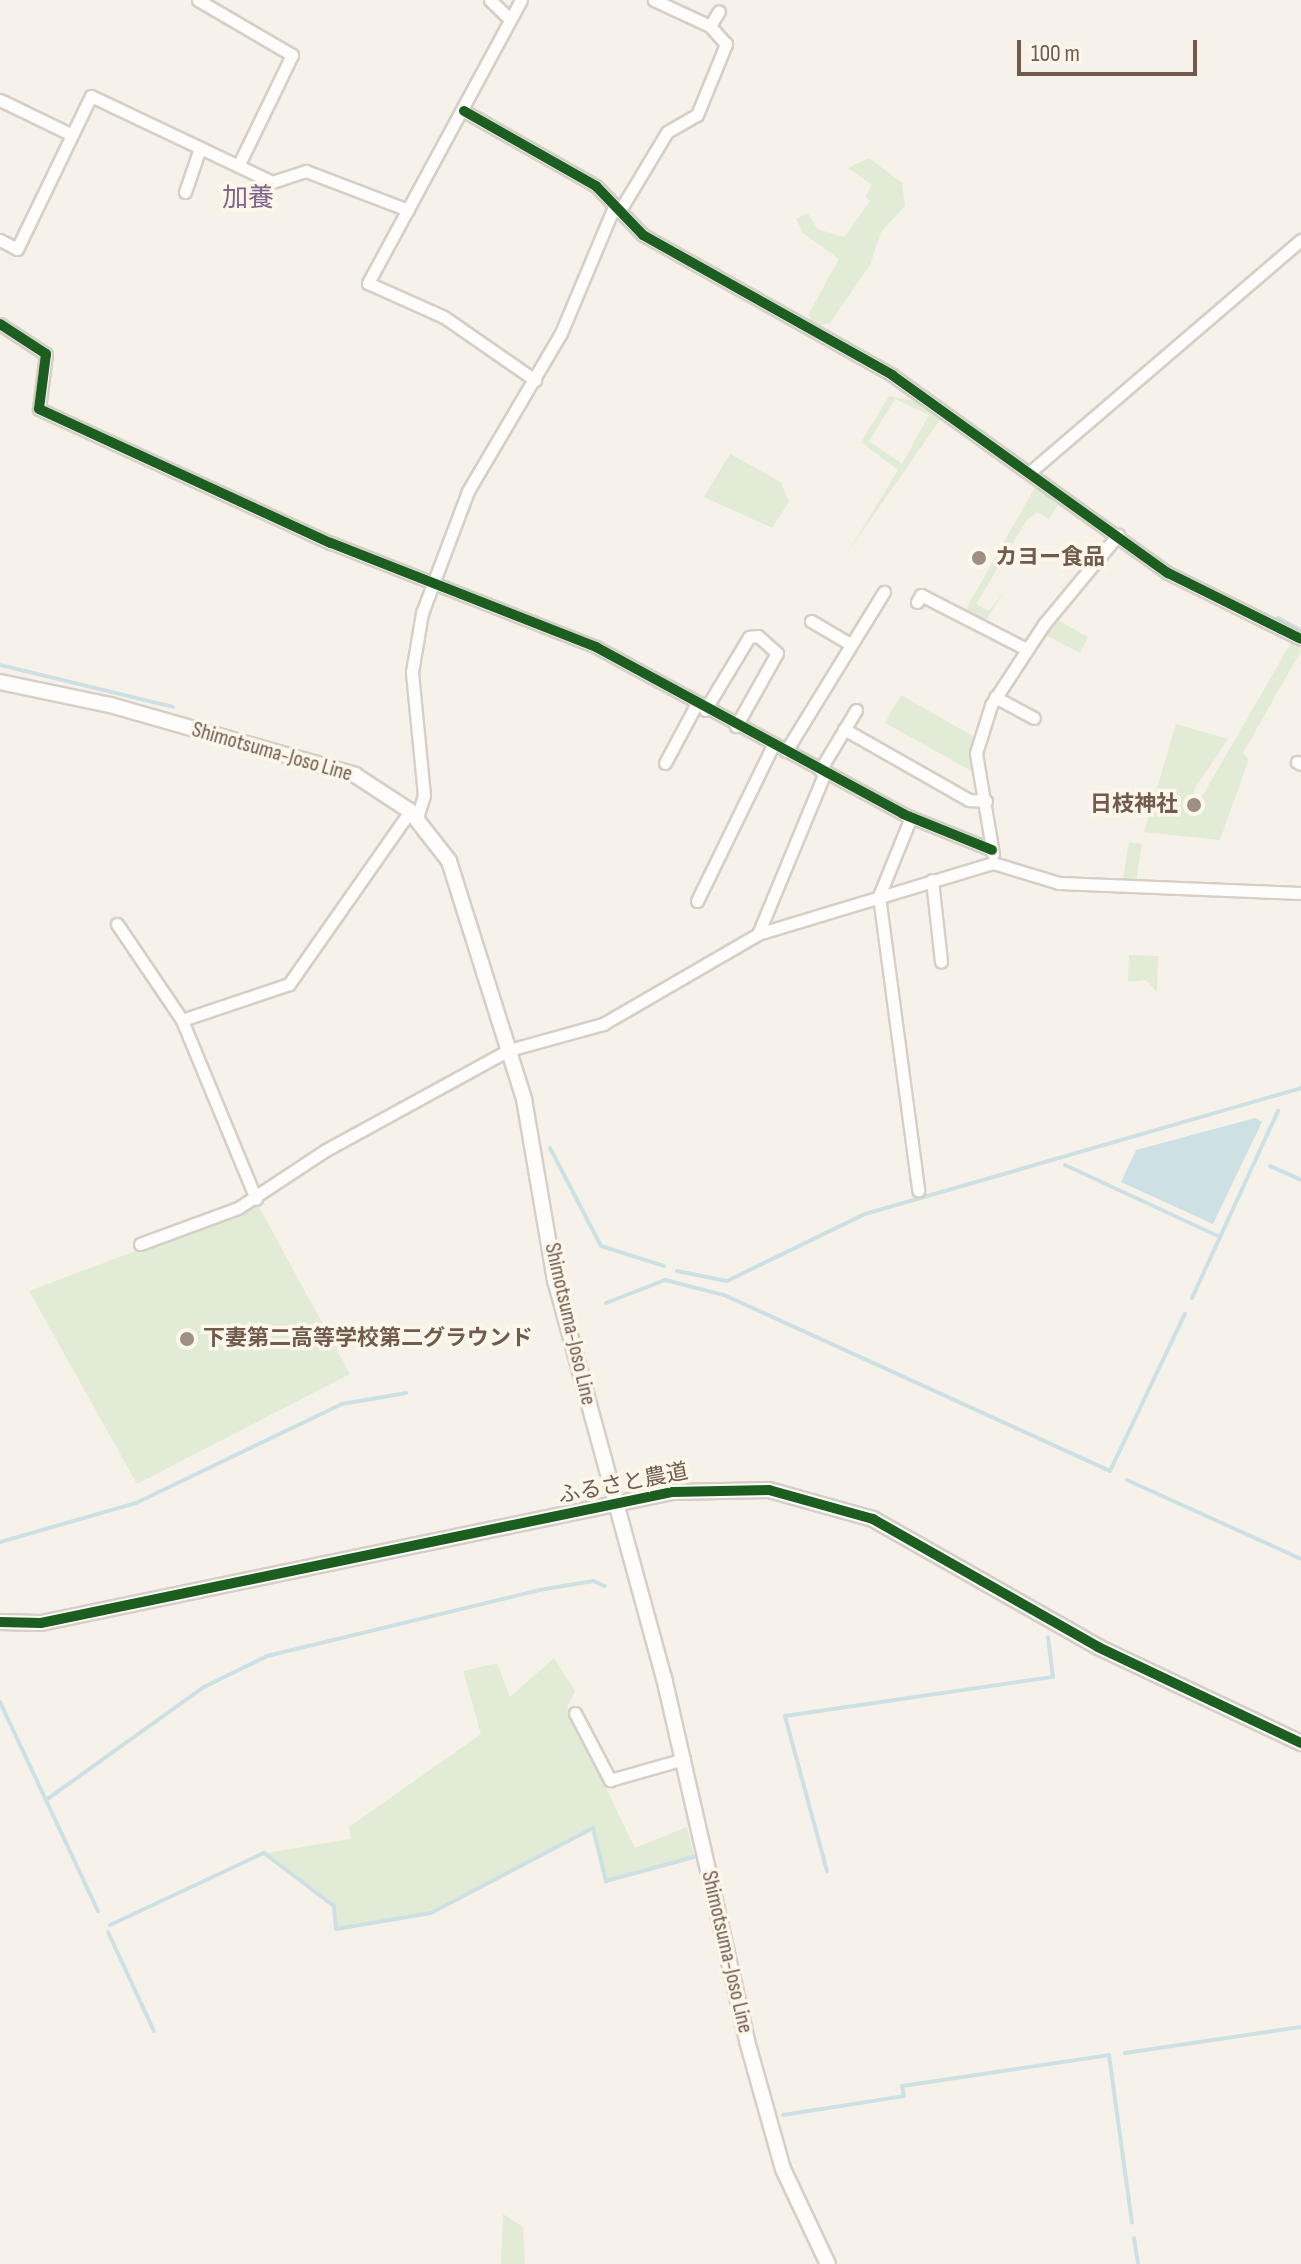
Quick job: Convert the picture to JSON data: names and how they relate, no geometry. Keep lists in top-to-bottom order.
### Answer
{
  "streets": {
    "main road": ["Shimotsuma-Joso Line", "ふるさと農道"]
  },
  "crossings": [
    ["Shimotsuma-Joso Line", "ふるさと農道"]
  ],
  "districts": ["加養"],
  "places": ["カヨー食品", "日枝神社", "下妻第二高等学校第二グラウンド"],
  "scale_bar": "100 m"
}
